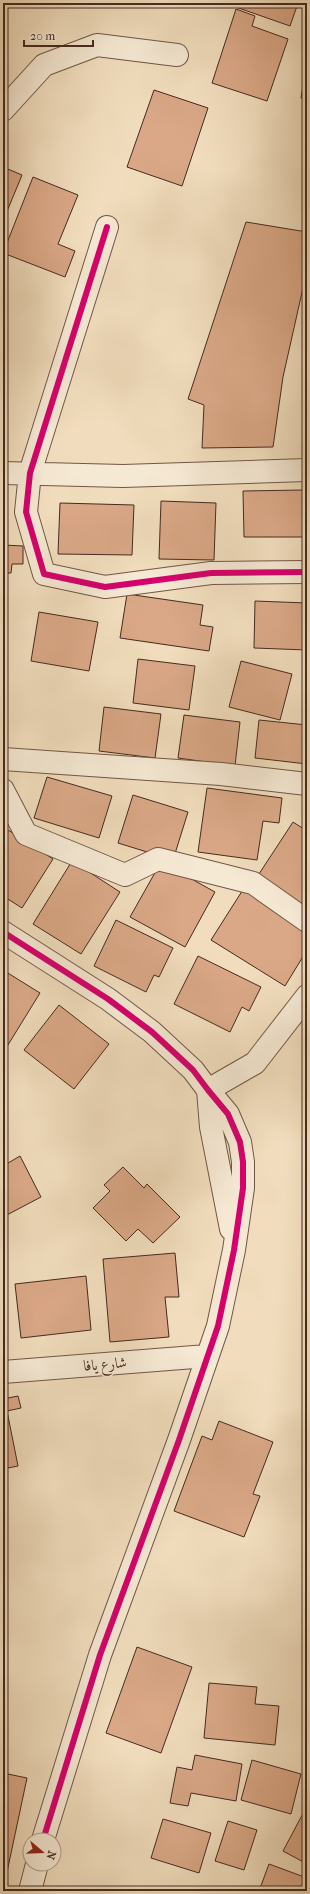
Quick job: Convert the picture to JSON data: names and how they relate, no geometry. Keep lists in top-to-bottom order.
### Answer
{
  "streets": {
    "street": ["شارع يافا"]
  },
  "scale_bar": "20 m",
  "north": "right"
}
